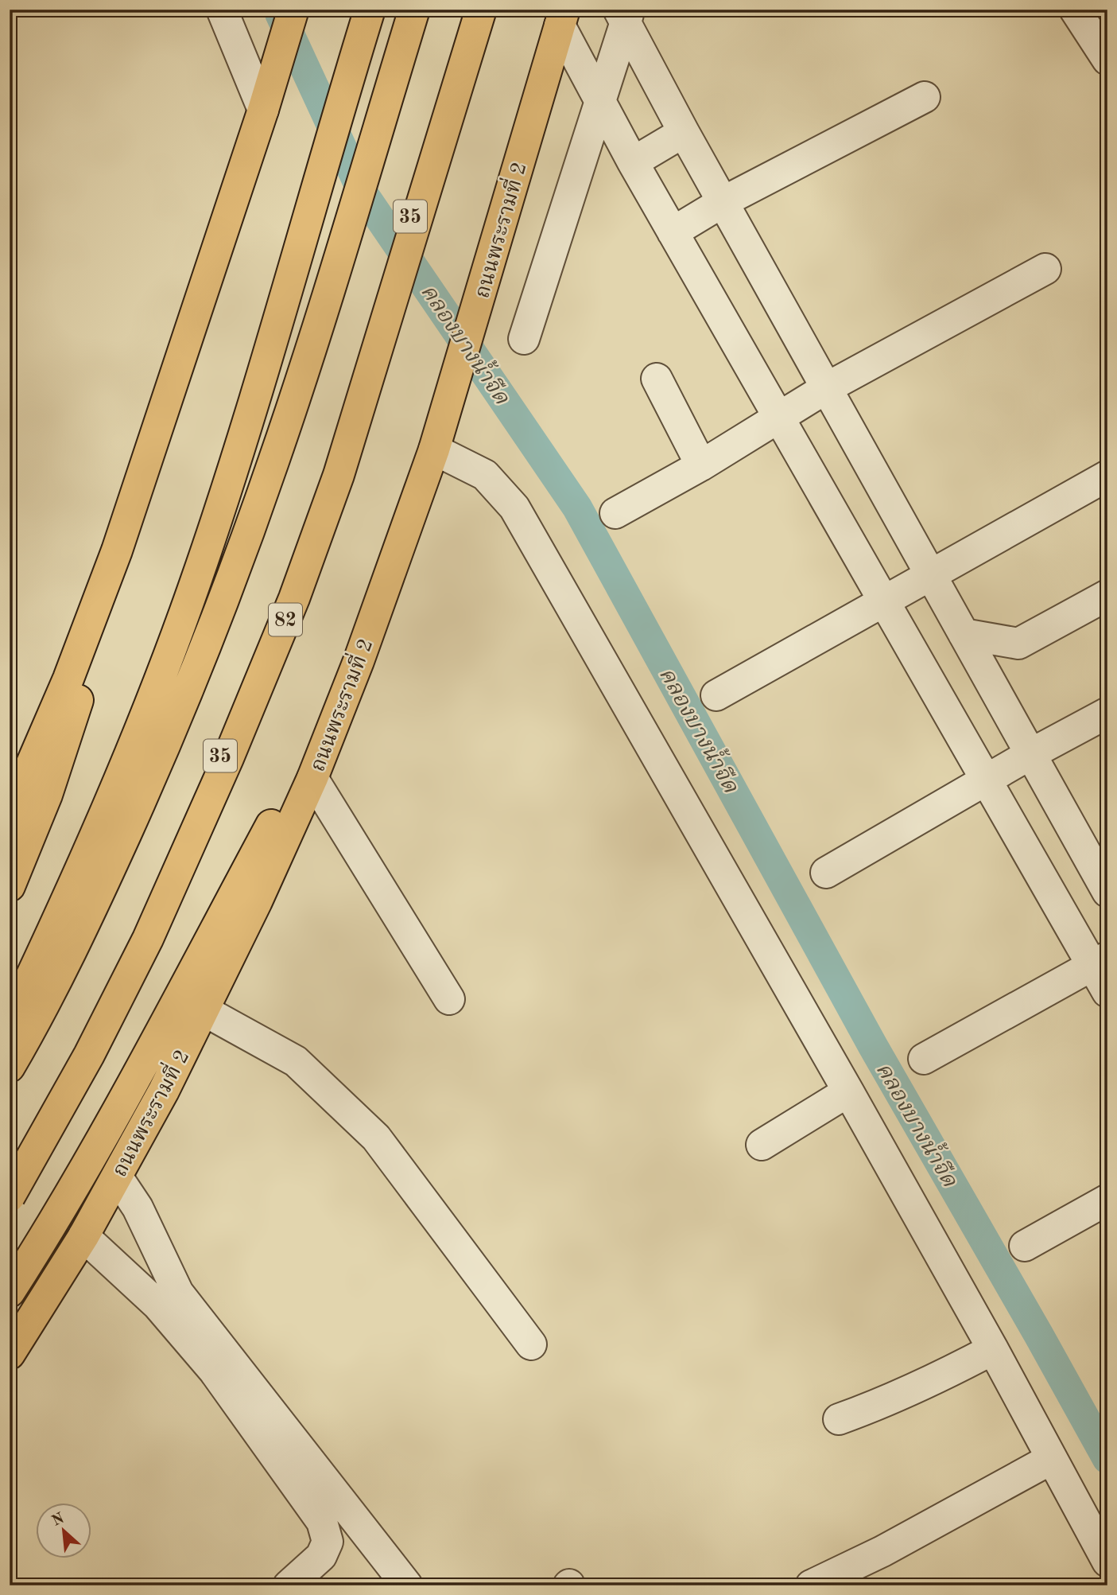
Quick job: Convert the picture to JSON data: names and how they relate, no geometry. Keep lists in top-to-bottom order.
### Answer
{
  "streets": {
    "main road": ["35", "ถนนพระรามที่ 2", "82"]
  },
  "water": ["คลองบางน้ำจืด"],
  "north": "top left"
}
